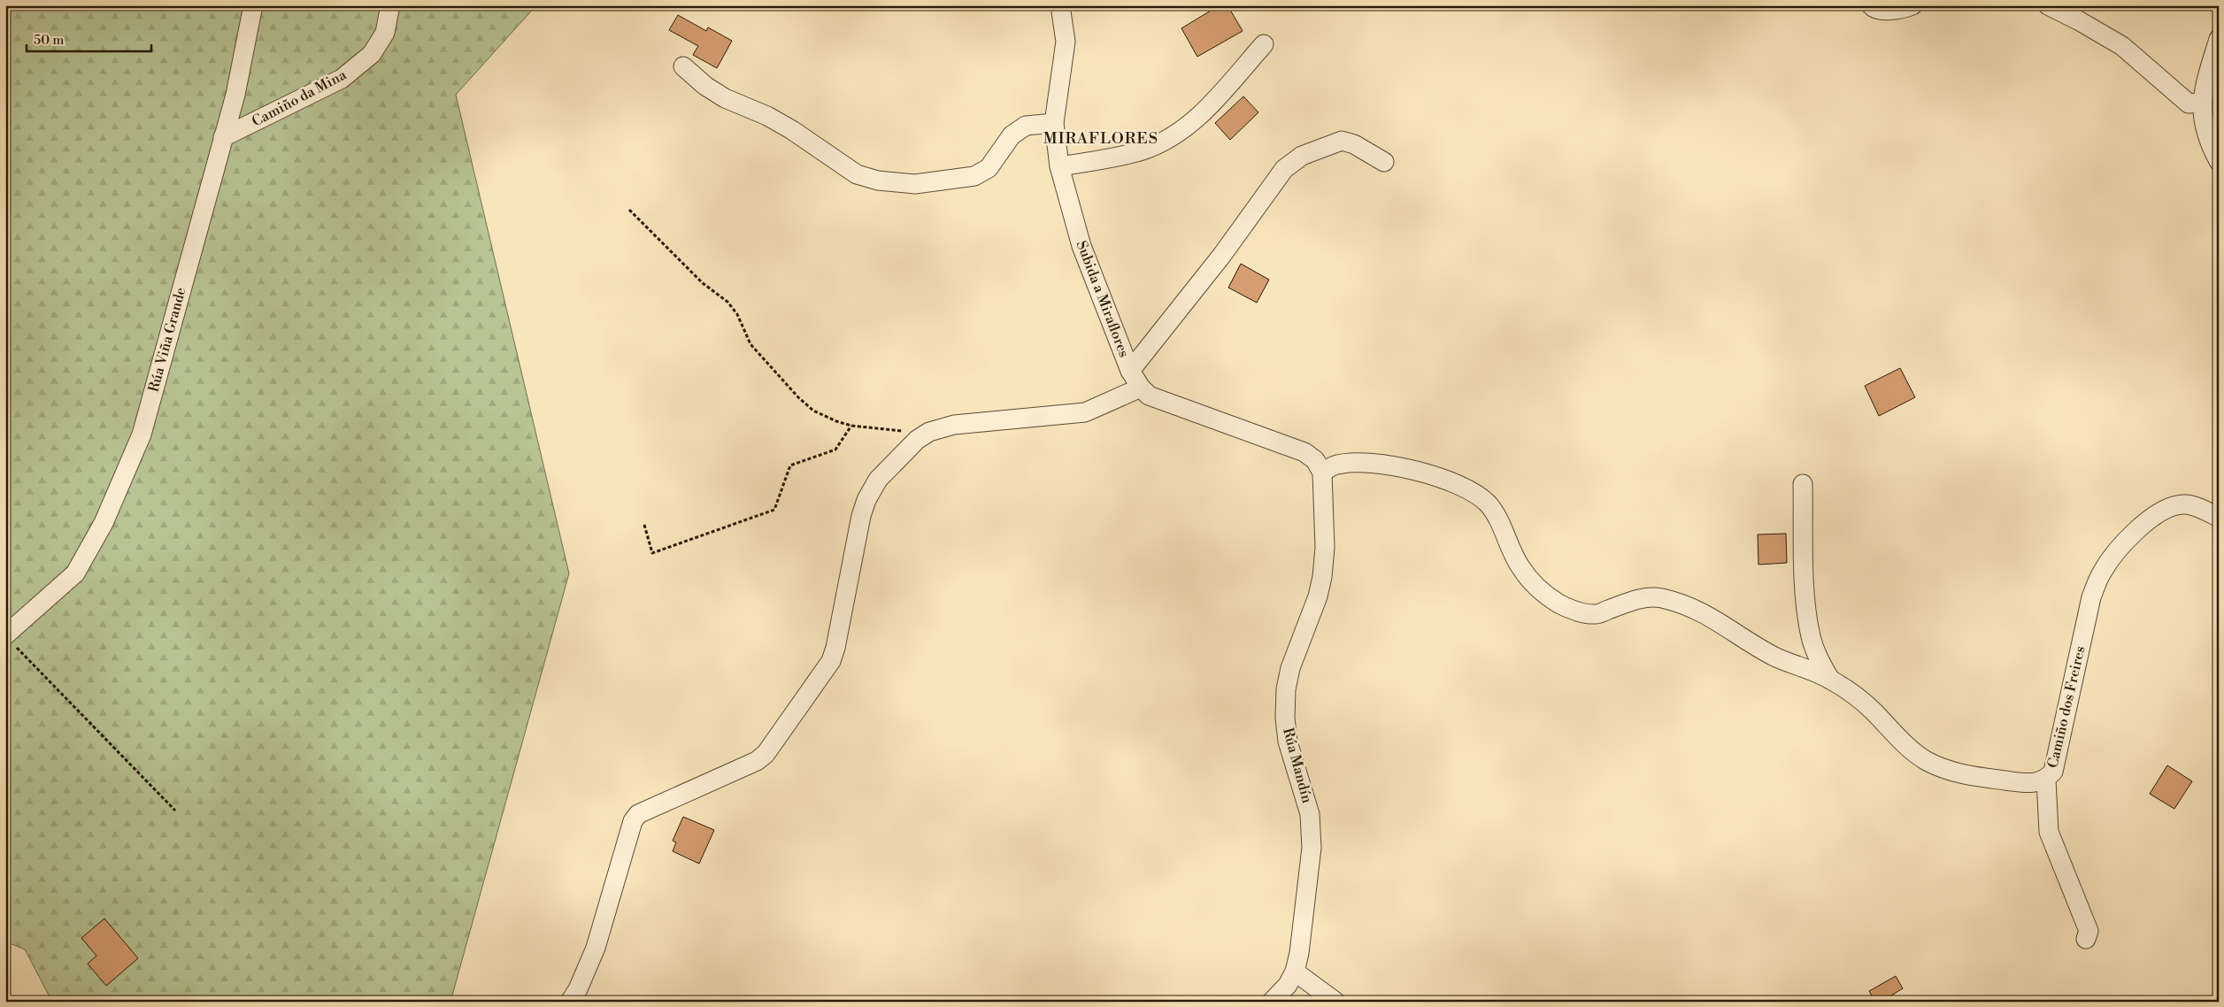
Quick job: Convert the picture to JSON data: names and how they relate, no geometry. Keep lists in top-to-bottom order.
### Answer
{
  "streets": {
    "street": [
      "Camiño da Mina",
      "Subida a Miraflores",
      "Rúa Viña Grande",
      "Camiño dos Freires",
      "Rúa Mandín"
    ]
  },
  "crossings": [
    ["Camiño da Mina", "Rúa Viña Grande"],
    ["Subida a Miraflores", "Camiño dos Freires"],
    ["Subida a Miraflores", "Rúa Mandín"],
    ["Camiño dos Freires", "Rúa Mandín"]
  ],
  "districts": ["MIRAFLORES"],
  "scale_bar": "50 m"
}
